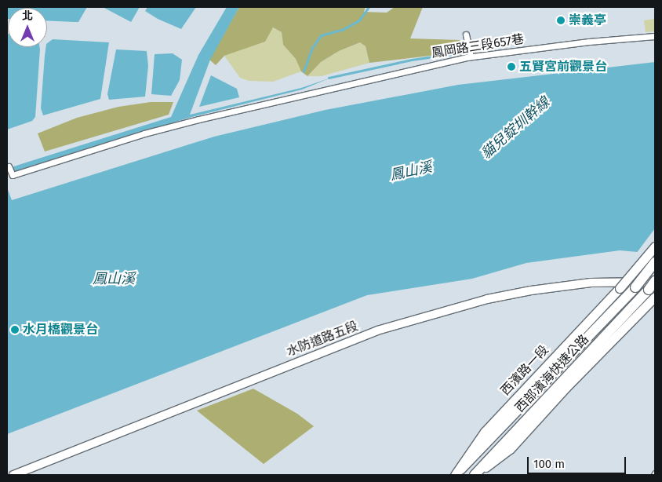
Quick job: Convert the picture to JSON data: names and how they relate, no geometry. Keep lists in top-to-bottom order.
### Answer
{
  "streets": {
    "highway": ["西部濱海快速公路"],
    "main road": ["西濱路一段"],
    "street": ["鳳岡路三段657巷", "水防道路五段"]
  },
  "crossings": [
    ["水防道路五段", "西部濱海快速公路"],
    ["西濱路一段", "西部濱海快速公路"]
  ],
  "water": ["貓兒錠圳幹線", "鳳山溪"],
  "places": ["崇義亭", "五賢宮前觀景台", "水月橋觀景台"],
  "scale_bar": "100 m",
  "north": "top"
}
